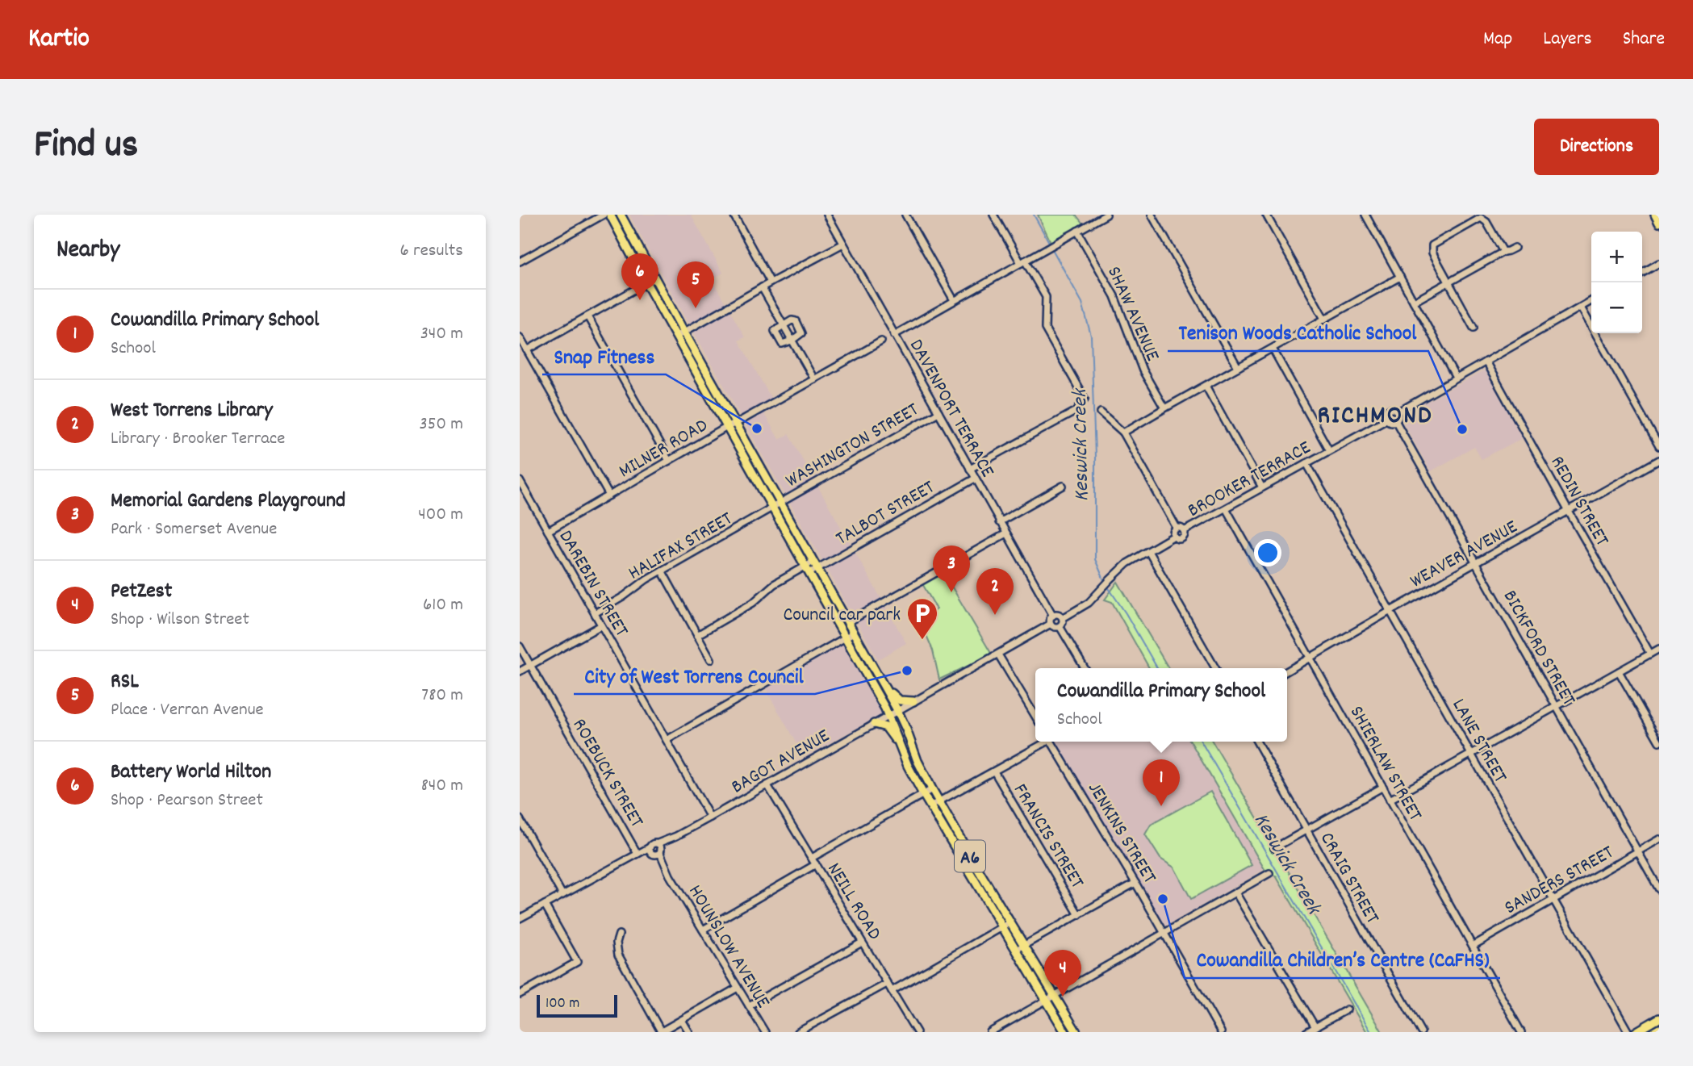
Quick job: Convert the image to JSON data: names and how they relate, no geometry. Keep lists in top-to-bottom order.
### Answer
{
  "streets": {
    "main road": ["A6"],
    "street": [
      "SHAW AVENUE",
      "DAVENPORT TERRACE",
      "WASHINGTON STREET",
      "MILNER ROAD",
      "BROOKER TERRACE",
      "REDIN STREET",
      "TALBOT STREET",
      "HALIFAX STREET",
      "WEAVER AVENUE",
      "DAREBIN STREET",
      "BICKFORD STREET",
      "LANE STREET",
      "BAGOT AVENUE",
      "SHIERLAW STREET",
      "ROEBUCK STREET",
      "JENKINS STREET",
      "FRANCIS STREET",
      "CRAIG STREET",
      "SANDERS STREET",
      "NEILL ROAD",
      "HOUNSLOW AVENUE"
    ]
  },
  "crossings": [
    ["DAVENPORT TERRACE", "WASHINGTON STREET"],
    ["DAVENPORT TERRACE", "BROOKER TERRACE"],
    ["DAVENPORT TERRACE", "TALBOT STREET"],
    ["WASHINGTON STREET", "HALIFAX STREET"],
    ["WASHINGTON STREET", "A6"],
    ["MILNER ROAD", "DAREBIN STREET"],
    ["MILNER ROAD", "A6"],
    ["BROOKER TERRACE", "BICKFORD STREET"],
    ["BROOKER TERRACE", "LANE STREET"],
    ["BROOKER TERRACE", "SHIERLAW STREET"],
    ["REDIN STREET", "WEAVER AVENUE"],
    ["TALBOT STREET", "A6"],
    ["HALIFAX STREET", "DAREBIN STREET"],
    ["HALIFAX STREET", "A6"],
    ["WEAVER AVENUE", "BICKFORD STREET"],
    ["WEAVER AVENUE", "LANE STREET"],
    ["WEAVER AVENUE", "SHIERLAW STREET"],
    ["DAREBIN STREET", "BAGOT AVENUE"],
    ["BICKFORD STREET", "SANDERS STREET"],
    ["LANE STREET", "SANDERS STREET"],
    ["BAGOT AVENUE", "ROEBUCK STREET"],
    ["BAGOT AVENUE", "A6"],
    ["BAGOT AVENUE", "NEILL ROAD"],
    ["BAGOT AVENUE", "HOUNSLOW AVENUE"],
    ["SHIERLAW STREET", "SANDERS STREET"]
  ],
  "districts": ["RICHMOND"],
  "water": ["Keswick Creek"],
  "places": {
    "other": [
      "Snap Fitness",
      "Tenison Woods Catholic School",
      "City of West Torrens Council",
      "Cowandilla Children’s Centre (CaFHS)"
    ],
    "parking": ["Council car park"]
  },
  "scale_bar": "100 m",
  "page": {
    "header": "Kartio",
    "nav": ["Map", "Layers", "Share"],
    "title": "Find us",
    "buttons": "Directions",
    "heading": ["Nearby", "6 results"],
    "map_buttons": ["+", "−"],
    "pins": [
      "6",
      "5",
      "3",
      "2",
      "1",
      "4"
    ],
    "list": [
      {
        "mark": "1",
        "name": "Cowandilla Primary School",
        "note": "School",
        "value": "340 m"
      },
      {
        "mark": "2",
        "name": "West Torrens Library",
        "note": "Library · Brooker Terrace",
        "value": "350 m"
      },
      {
        "mark": "3",
        "name": "Memorial Gardens Playground",
        "note": "Park · Somerset Avenue",
        "value": "400 m"
      },
      {
        "mark": "4",
        "name": "PetZest",
        "note": "Shop · Wilson Street",
        "value": "610 m"
      },
      {
        "mark": "5",
        "name": "RSL",
        "note": "Place · Verran Avenue",
        "value": "780 m"
      },
      {
        "mark": "6",
        "name": "Battery World Hilton",
        "note": "Shop · Pearson Street",
        "value": "840 m"
      }
    ],
    "popup": ["Cowandilla Primary School", "School"],
    "scale": "100 m"
  }
}
